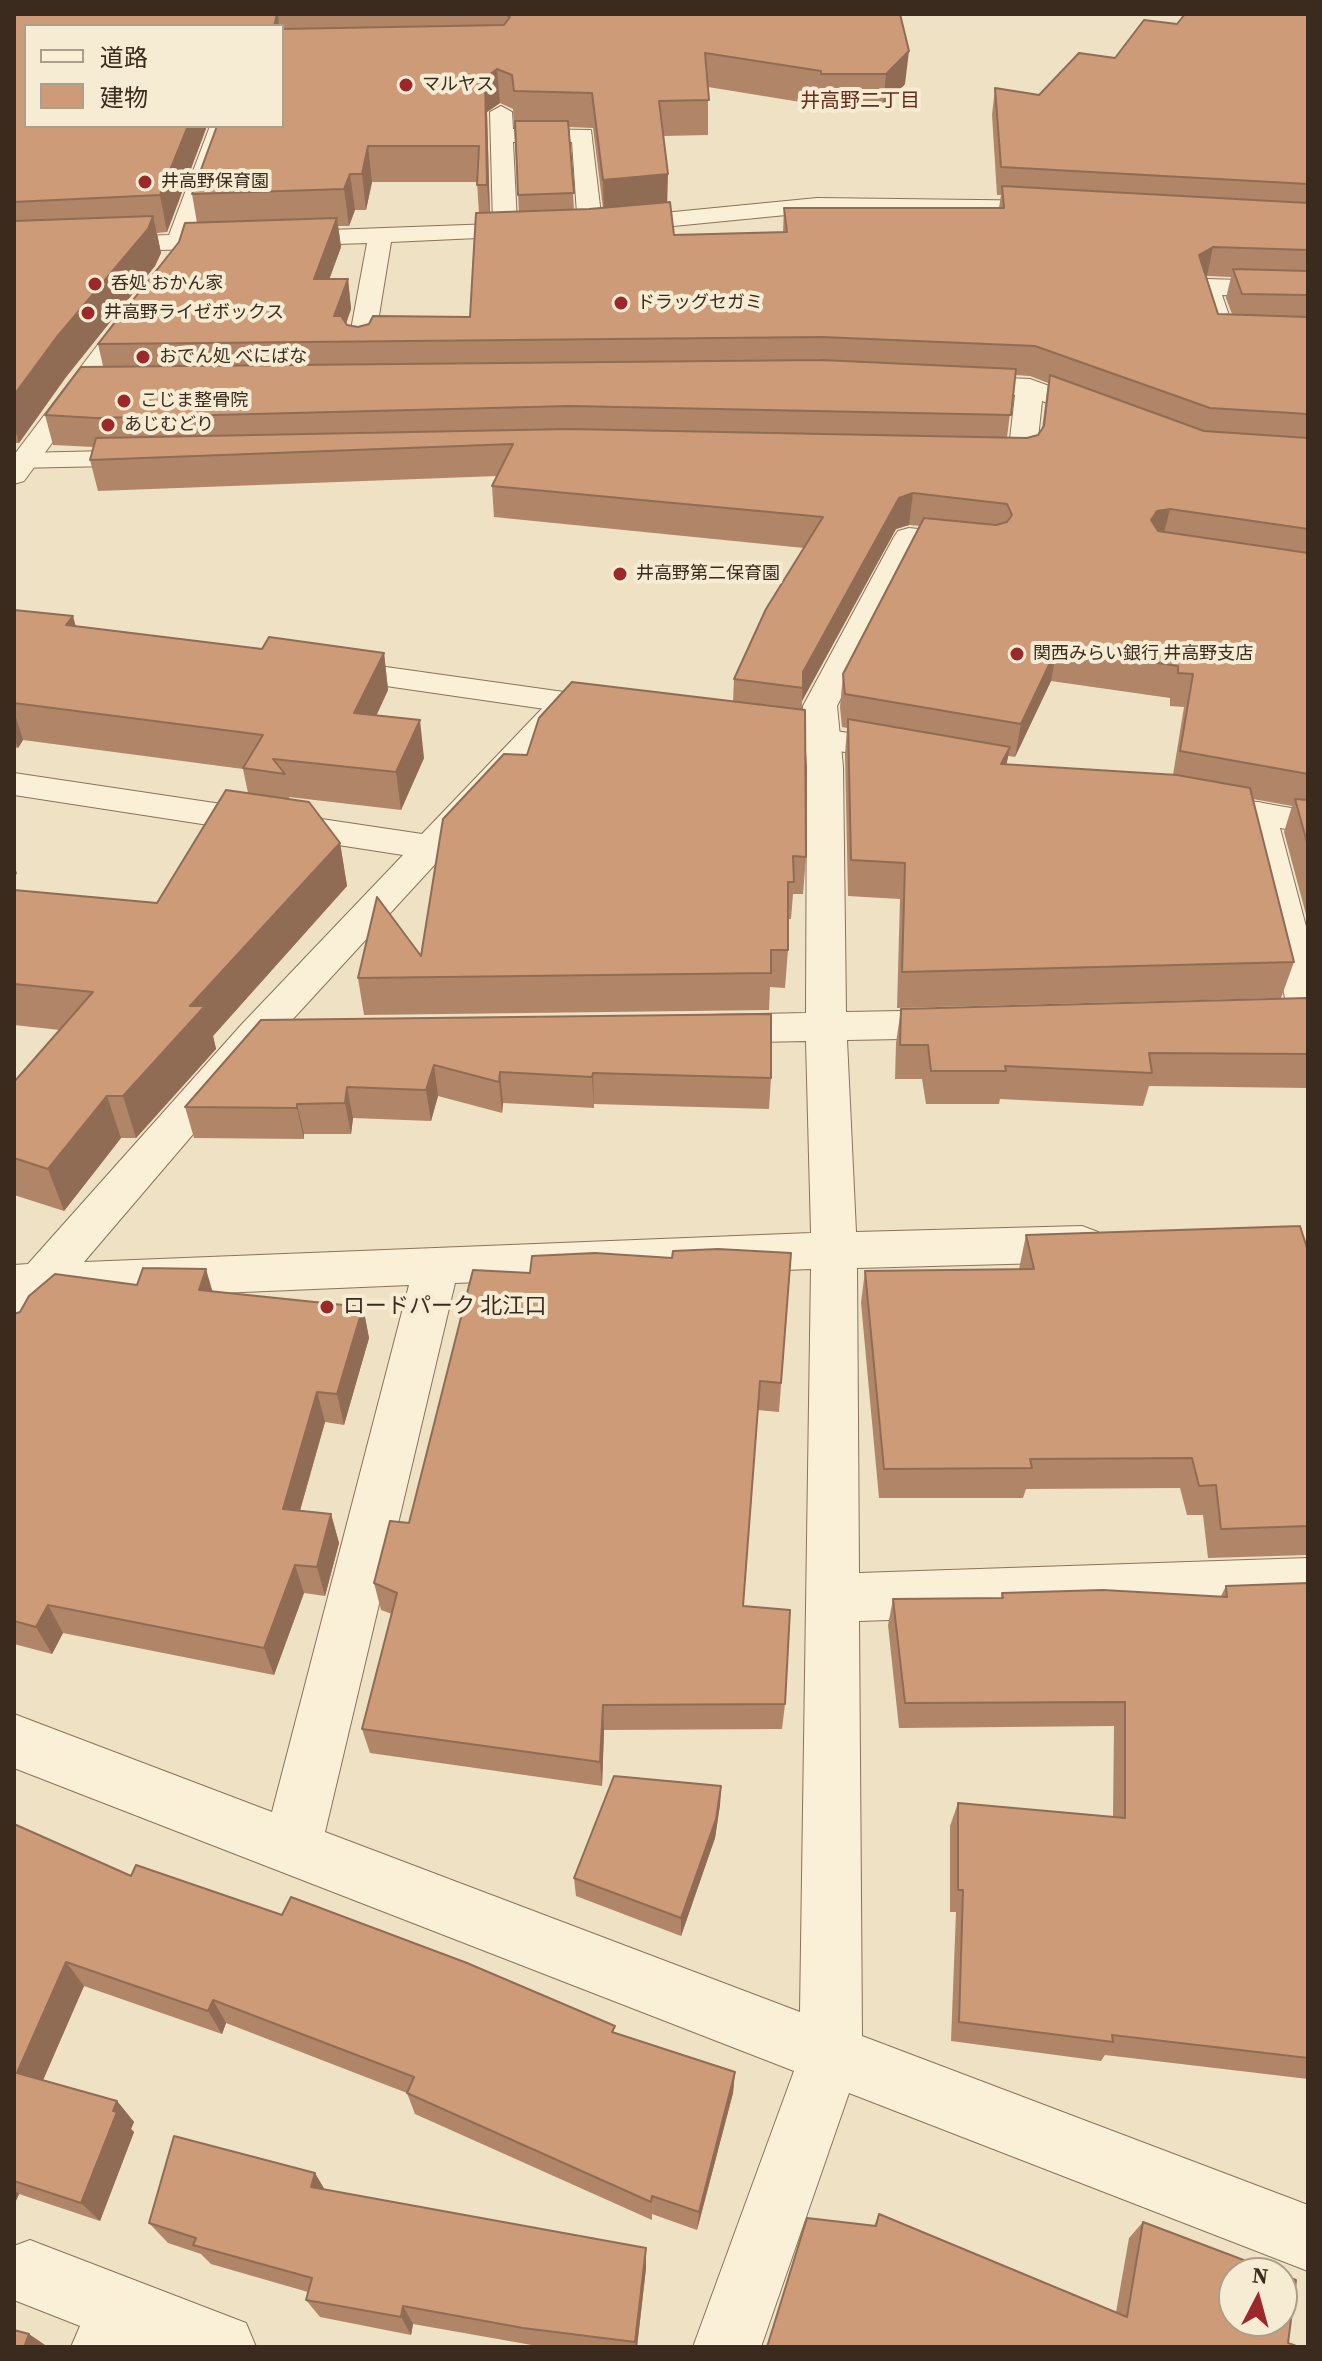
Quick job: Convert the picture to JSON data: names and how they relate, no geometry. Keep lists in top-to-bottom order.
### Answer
{
  "districts": ["井高野二丁目"],
  "places": [
    "マルヤス",
    "井高野保育園",
    "呑処 おかん家",
    "ドラッグセガミ",
    "井高野ライゼボックス",
    "おでん処 べにばな",
    "こじま整骨院",
    "あじむどり",
    "井高野第二保育園",
    "関西みらい銀行 井高野支店",
    "ロードパーク 北江口"
  ],
  "legend": ["道路", "建物"],
  "north": "top"
}
